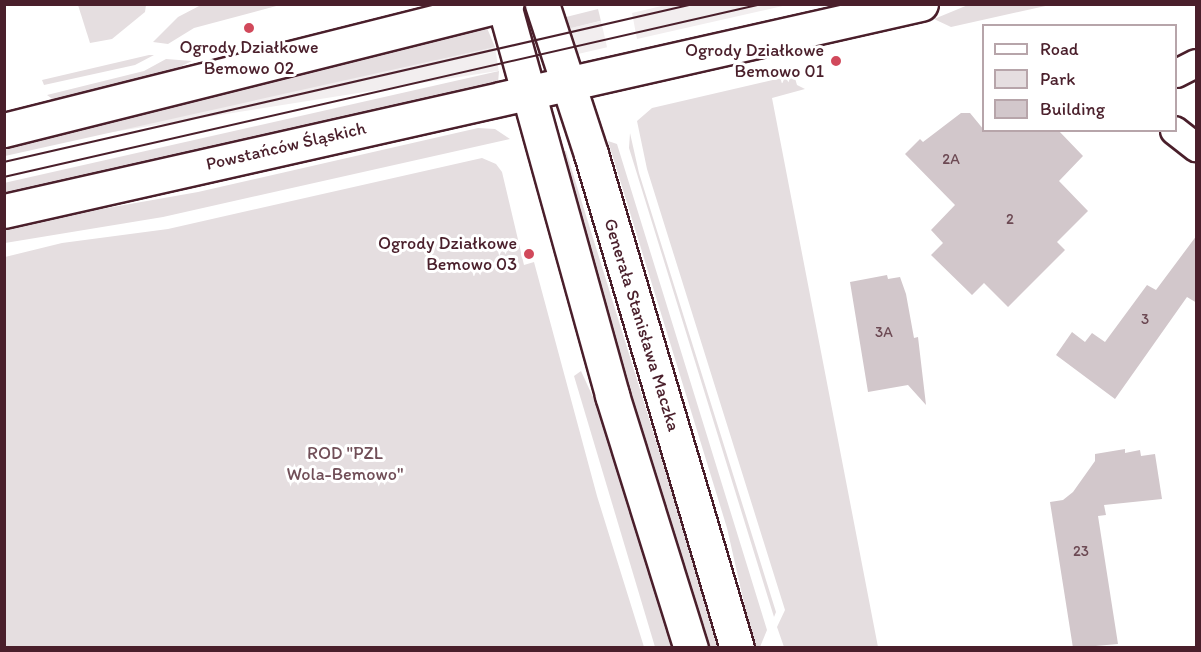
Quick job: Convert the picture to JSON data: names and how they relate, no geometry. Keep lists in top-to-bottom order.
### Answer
{
  "streets": {
    "main road": ["Powstańców Śląskich", "Generała Stanisława Maczka"]
  },
  "crossings": [
    ["Powstańców Śląskich", "Generała Stanisława Maczka"]
  ],
  "parks": ["ROD \"PZL Wola-Bemowo\""],
  "places": ["Ogrody Działkowe Bemowo 02", "Ogrody Działkowe Bemowo 01", "Ogrody Działkowe Bemowo 03"],
  "house_numbers": [
    "2A",
    "2",
    "3",
    "3A",
    "23"
  ],
  "legend": ["Road", "Park", "Building"]
}
